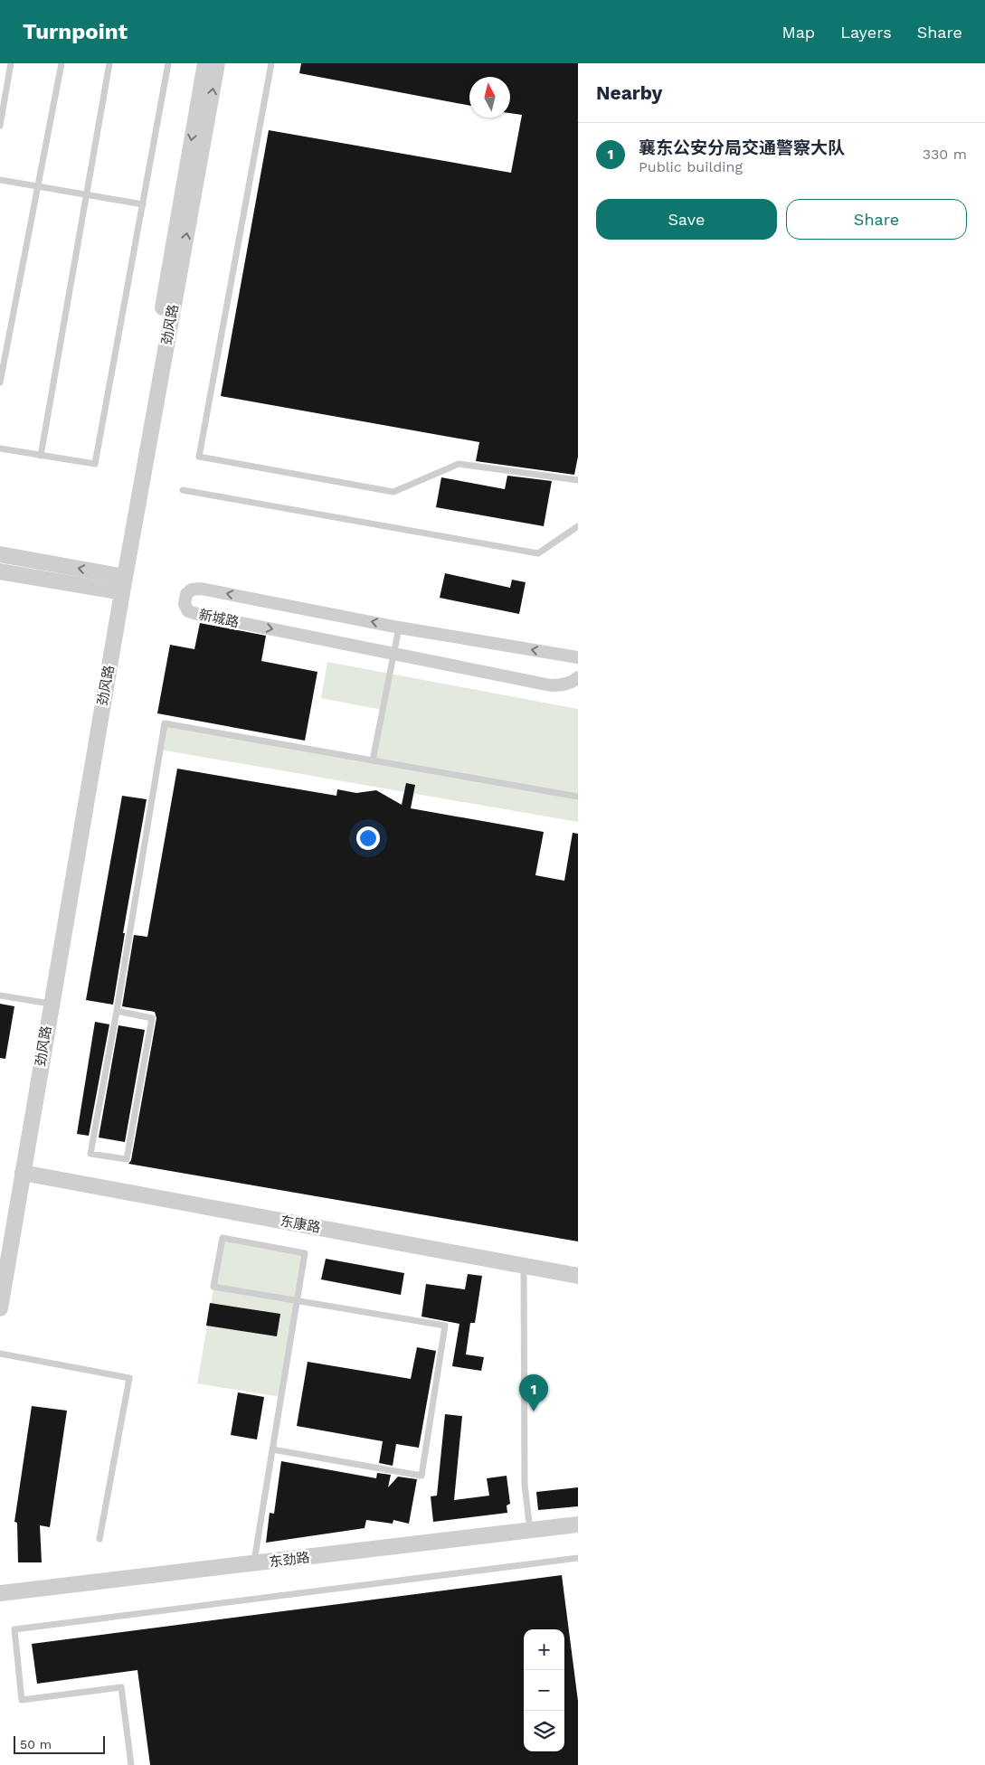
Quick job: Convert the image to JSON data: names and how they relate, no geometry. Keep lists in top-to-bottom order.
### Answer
{
  "streets": {
    "street": [
      "劲风路",
      "新城路",
      "东康路",
      "东劲路"
    ]
  },
  "crossings": [
    ["劲风路", "东康路"]
  ],
  "scale_bar": "50 m",
  "north": "top",
  "page": {
    "header": "Turnpoint",
    "nav": ["Map", "Layers", "Share"],
    "heading": "Nearby",
    "list": [
      {
        "mark": "1",
        "name": "襄东公安分局交通警察大队",
        "note": "Public building",
        "value": "330 m"
      }
    ],
    "buttons": ["Save", "Share"],
    "pins": "1",
    "map_buttons": ["+", "−"],
    "scale": "50 m"
  }
}
